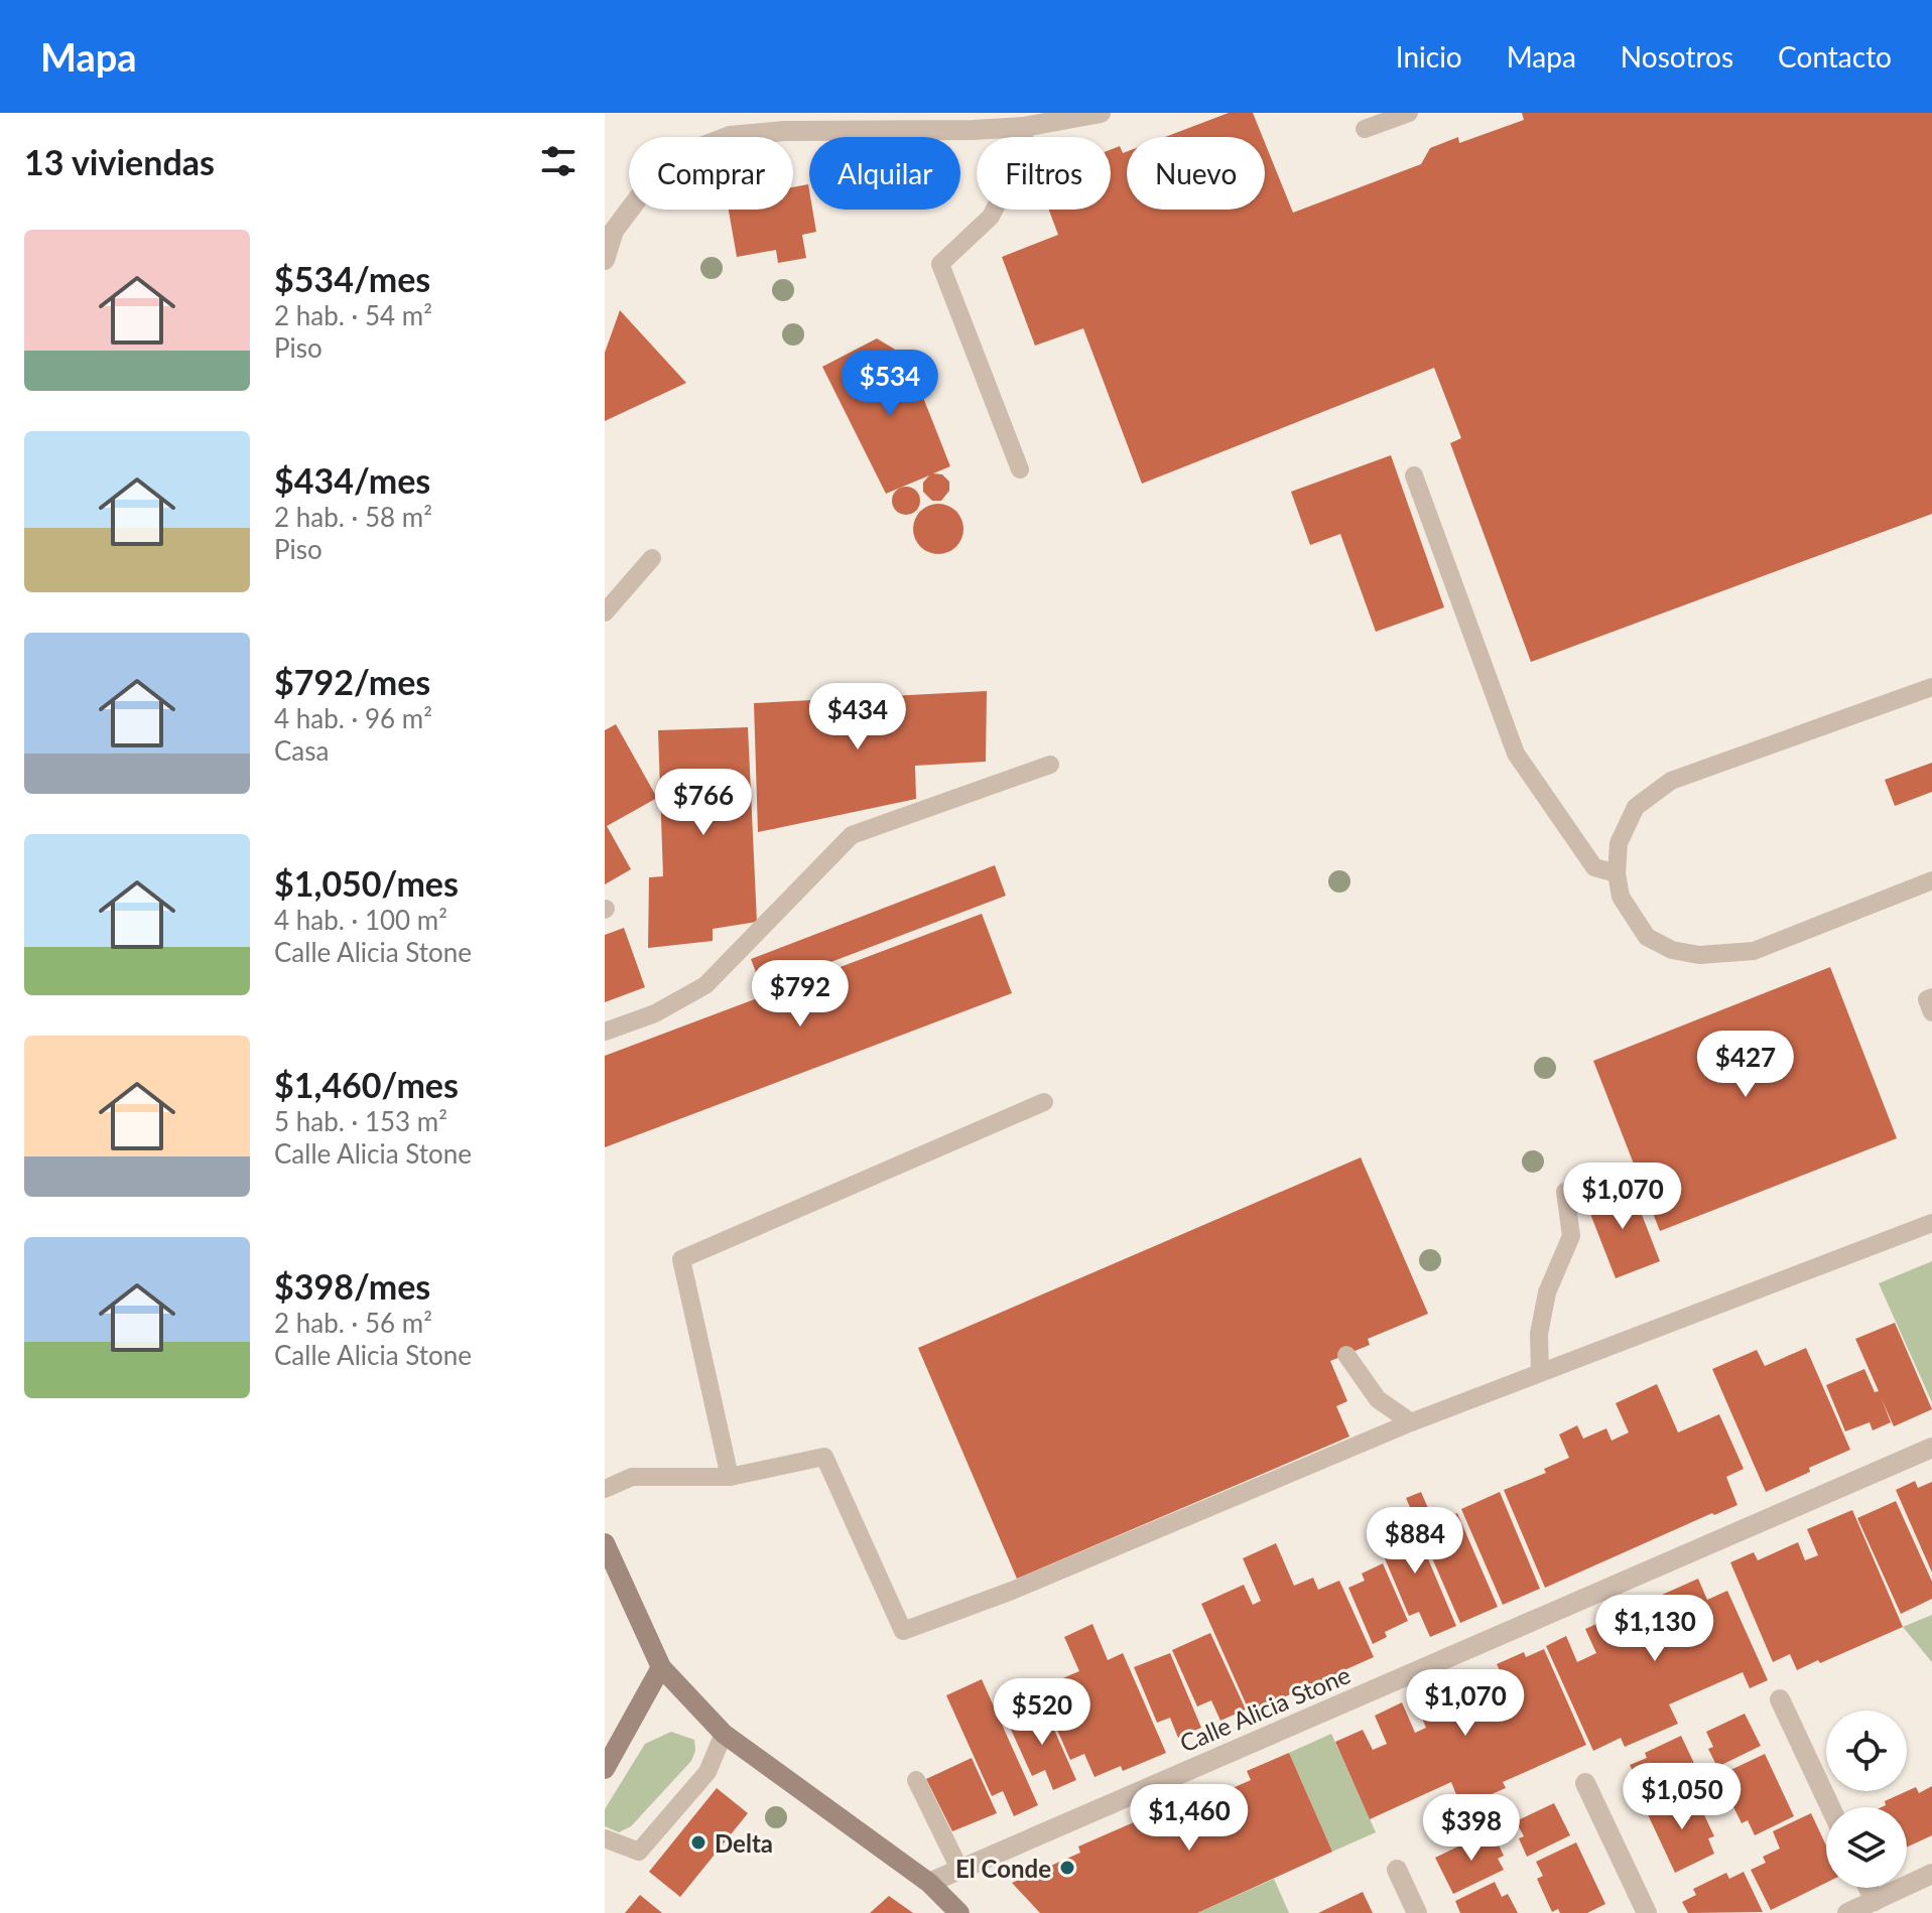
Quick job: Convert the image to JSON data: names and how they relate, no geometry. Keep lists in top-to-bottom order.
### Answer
{
  "streets": {
    "street": ["Calle Alicia Stone"]
  },
  "places": ["Delta", "El Conde"],
  "page": {
    "header": "Mapa",
    "nav": [
      "Inicio",
      "Mapa",
      "Nosotros",
      "Contacto"
    ],
    "heading": "13 viviendas",
    "chip": [
      "Comprar",
      "Alquilar",
      "Filtros",
      "Nuevo"
    ],
    "list": [
      {
        "name": "$534/mes",
        "note": "2 hab. · 54 m² · Piso"
      },
      {
        "name": "$434/mes",
        "note": "2 hab. · 58 m² · Piso"
      },
      {
        "name": "$792/mes",
        "note": "4 hab. · 96 m² · Casa"
      },
      {
        "name": "$1,050/mes",
        "note": "4 hab. · 100 m² · Calle Alicia Stone"
      },
      {
        "name": "$1,460/mes",
        "note": "5 hab. · 153 m² · Calle Alicia Stone"
      },
      {
        "name": "$398/mes",
        "note": "2 hab. · 56 m² · Calle Alicia Stone"
      }
    ],
    "price": [
      "$534",
      "$434",
      "$766",
      "$792",
      "$427",
      "$1,070",
      "$884",
      "$1,130",
      "$1,070",
      "$520",
      "$1,050",
      "$1,460",
      "$398"
    ]
  }
}
